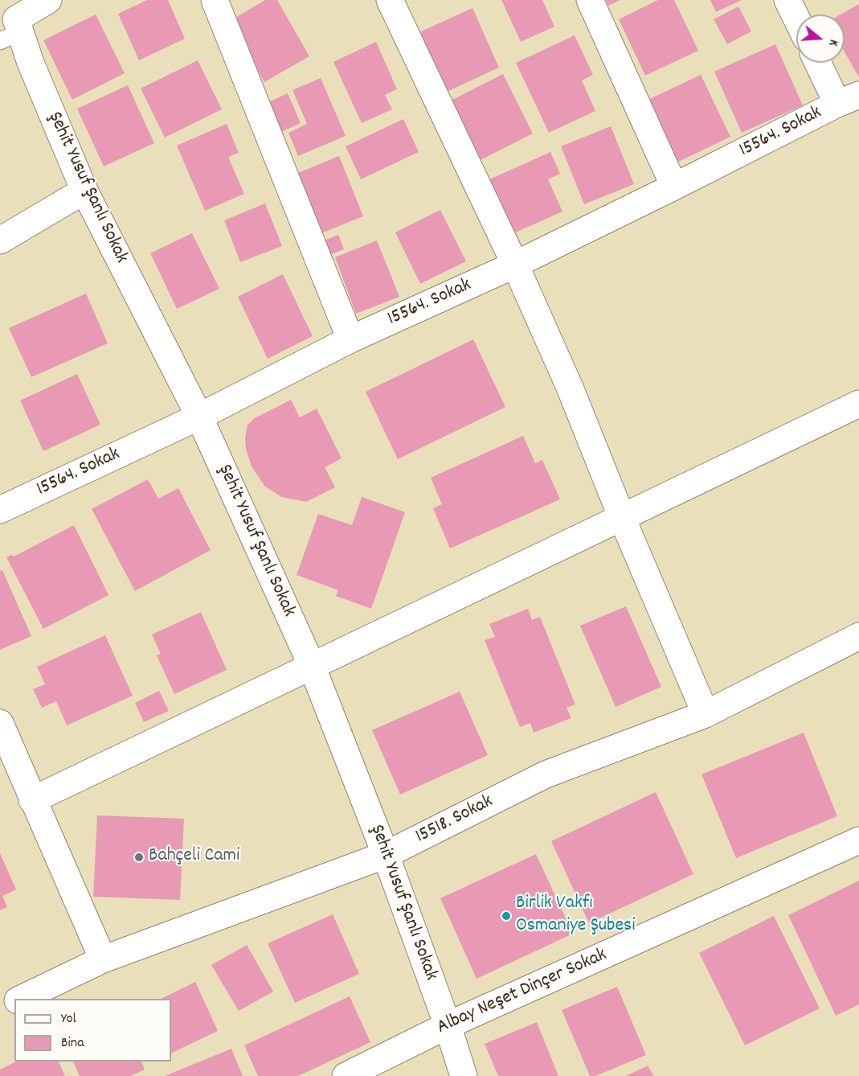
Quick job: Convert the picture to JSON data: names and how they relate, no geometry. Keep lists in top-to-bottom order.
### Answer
{
  "streets": {
    "street": [
      "15564. Sokak",
      "Şehit Yusuf Şanlı Sokak",
      "15518. Sokak",
      "Albay Neşet Dinçer Sokak"
    ]
  },
  "crossings": [
    ["15564. Sokak", "Şehit Yusuf Şanlı Sokak"],
    ["Şehit Yusuf Şanlı Sokak", "15518. Sokak"],
    ["Şehit Yusuf Şanlı Sokak", "Albay Neşet Dinçer Sokak"]
  ],
  "places": ["Bahçeli Cami", "Birlik Vakfı Osmaniye Şubesi"],
  "legend": ["Yol", "Bina"],
  "north": "right"
}
